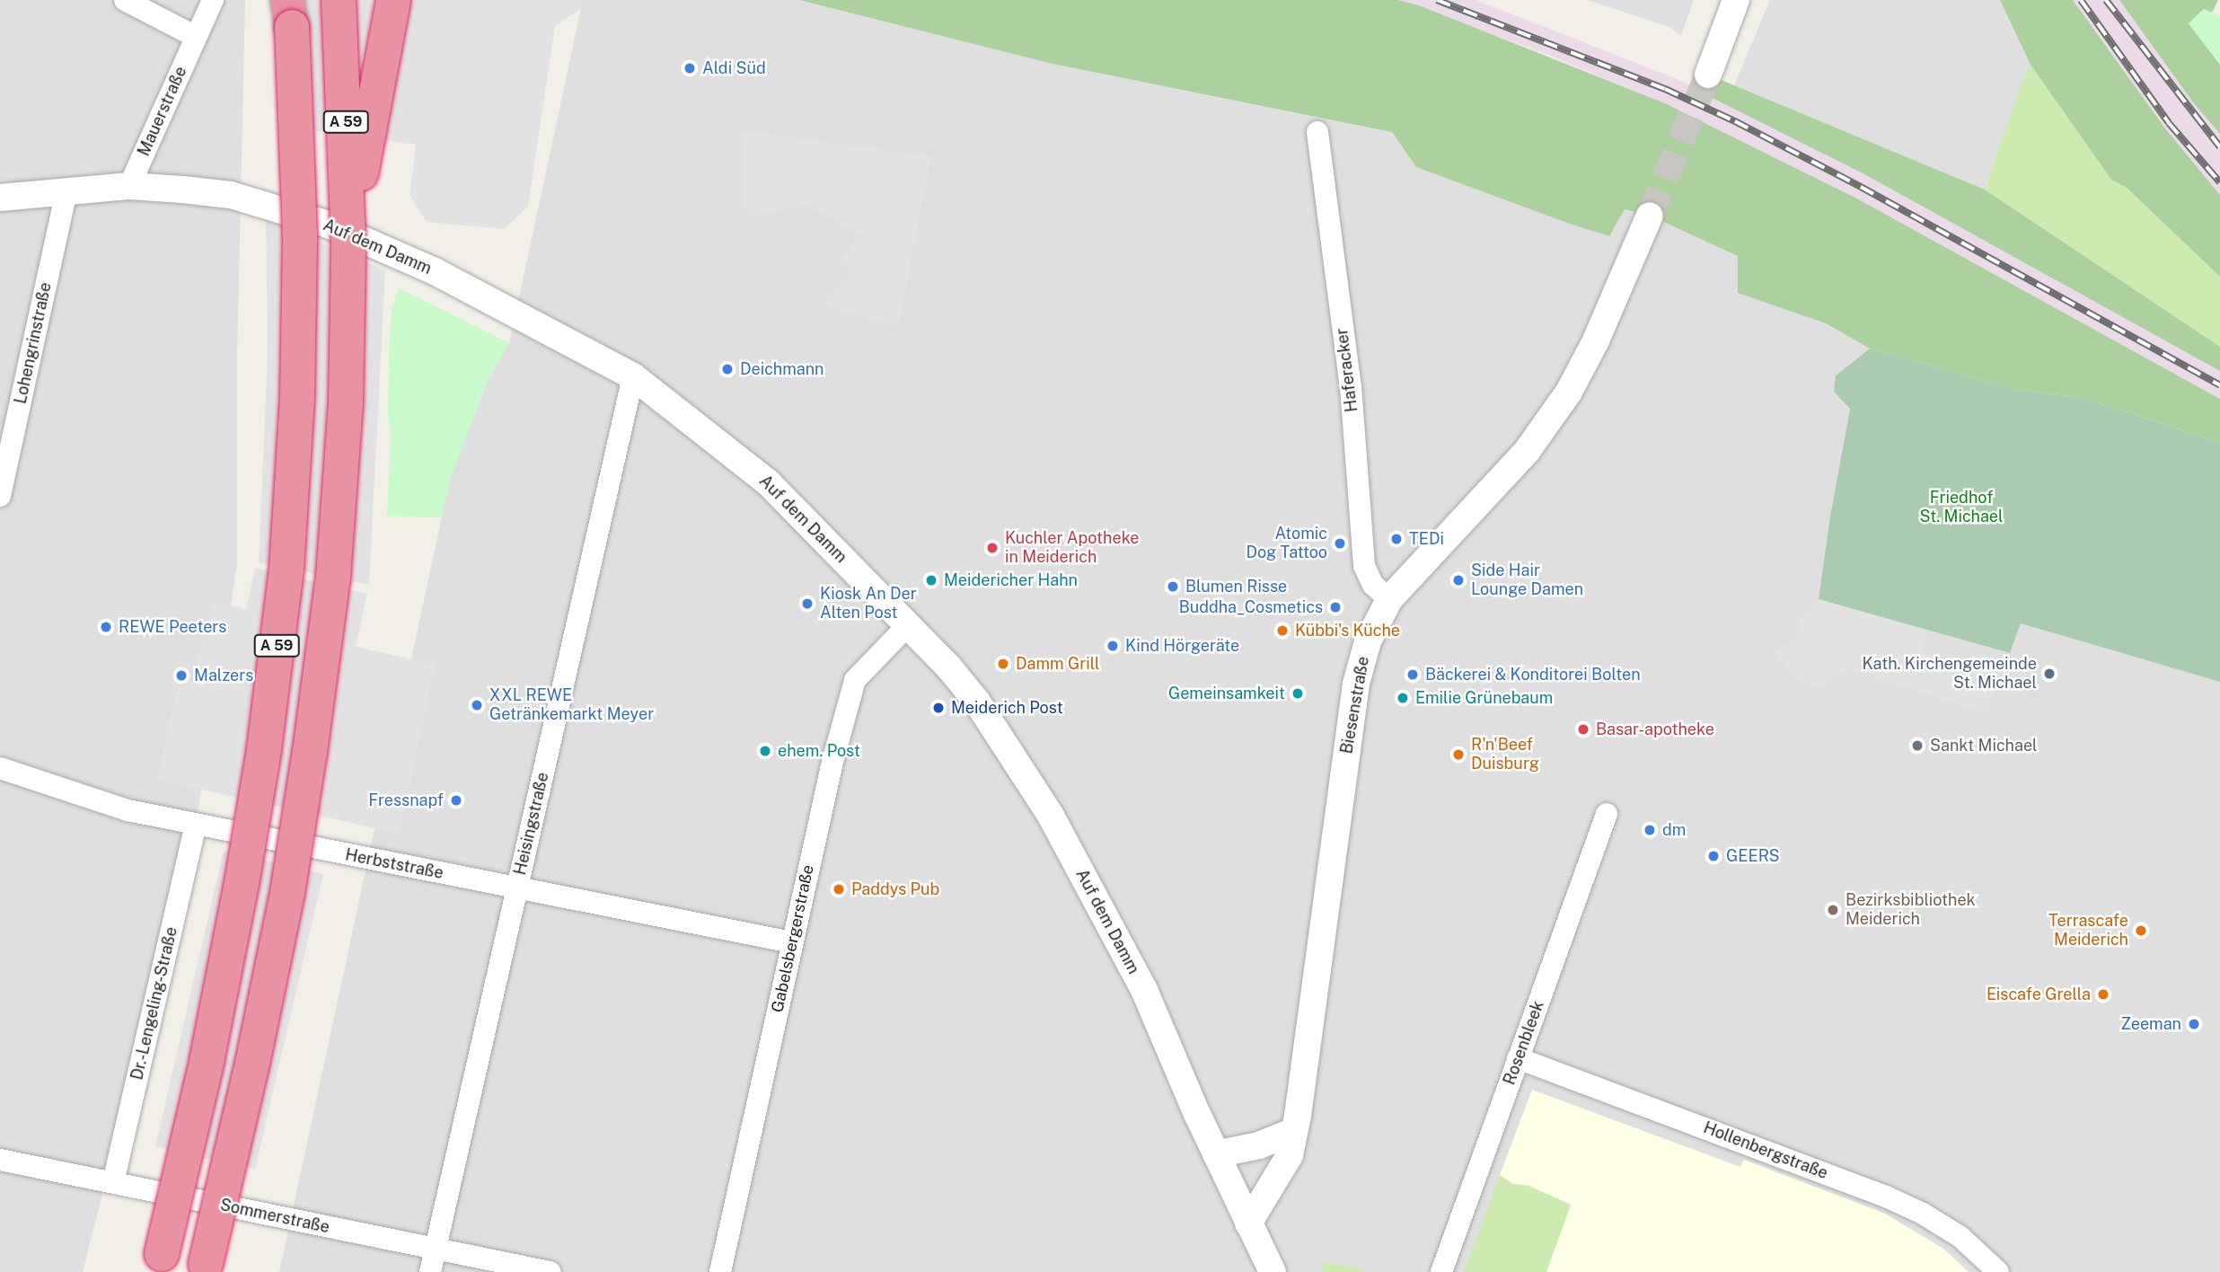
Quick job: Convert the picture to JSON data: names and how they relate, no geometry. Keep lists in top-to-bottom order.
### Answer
{
  "streets": {
    "highway": ["A 59"],
    "street": [
      "Mauerstraße",
      "Auf dem Damm",
      "Lohengrinstraße",
      "Haferacker",
      "Biesenstraße",
      "Heisingstraße",
      "Herbststraße",
      "Gabelsbergerstraße",
      "Dr.-Lengeling-Straße",
      "Rosenbleek",
      "Hollenbergstraße",
      "Sommerstraße"
    ]
  },
  "crossings": [
    ["Mauerstraße", "Auf dem Damm"],
    ["Auf dem Damm", "Lohengrinstraße"],
    ["Auf dem Damm", "Biesenstraße"],
    ["Auf dem Damm", "Heisingstraße"],
    ["Auf dem Damm", "Gabelsbergerstraße"],
    ["Haferacker", "Biesenstraße"],
    ["Heisingstraße", "Herbststraße"],
    ["Heisingstraße", "Sommerstraße"],
    ["Herbststraße", "Gabelsbergerstraße"],
    ["Herbststraße", "Dr.-Lengeling-Straße"],
    ["Dr.-Lengeling-Straße", "Sommerstraße"],
    ["Rosenbleek", "Hollenbergstraße"]
  ],
  "parks": ["Friedhof St. Michael"],
  "places": [
    "Aldi Süd",
    "Deichmann",
    "TEDi",
    "Atomic Dog Tattoo",
    "Kuchler Apotheke in Meiderich",
    "Meidericher Hahn",
    "Side Hair Lounge Damen",
    "Blumen Risse",
    "Kiosk An Der Alten Post",
    "Buddha_Cosmetics",
    "REWE Peeters",
    "Kübbi's Küche",
    "Kind Hörgeräte",
    "Damm Grill",
    "Kath. Kirchengemeinde St. Michael",
    "Bäckerei & Konditorei Bolten",
    "Malzers",
    "Gemeinsamkeit",
    "Emilie Grünebaum",
    "XXL REWE Getränkemarkt Meyer",
    "Meiderich Post",
    "Basar-apotheke",
    "Sankt Michael",
    "ehem. Post",
    "R'n'Beef Duisburg",
    "Fressnapf",
    "dm",
    "GEERS",
    "Paddys Pub",
    "Bezirksbibliothek Meiderich",
    "Terrascafe Meiderich",
    "Eiscafe Grella",
    "Zeeman"
  ]
}
